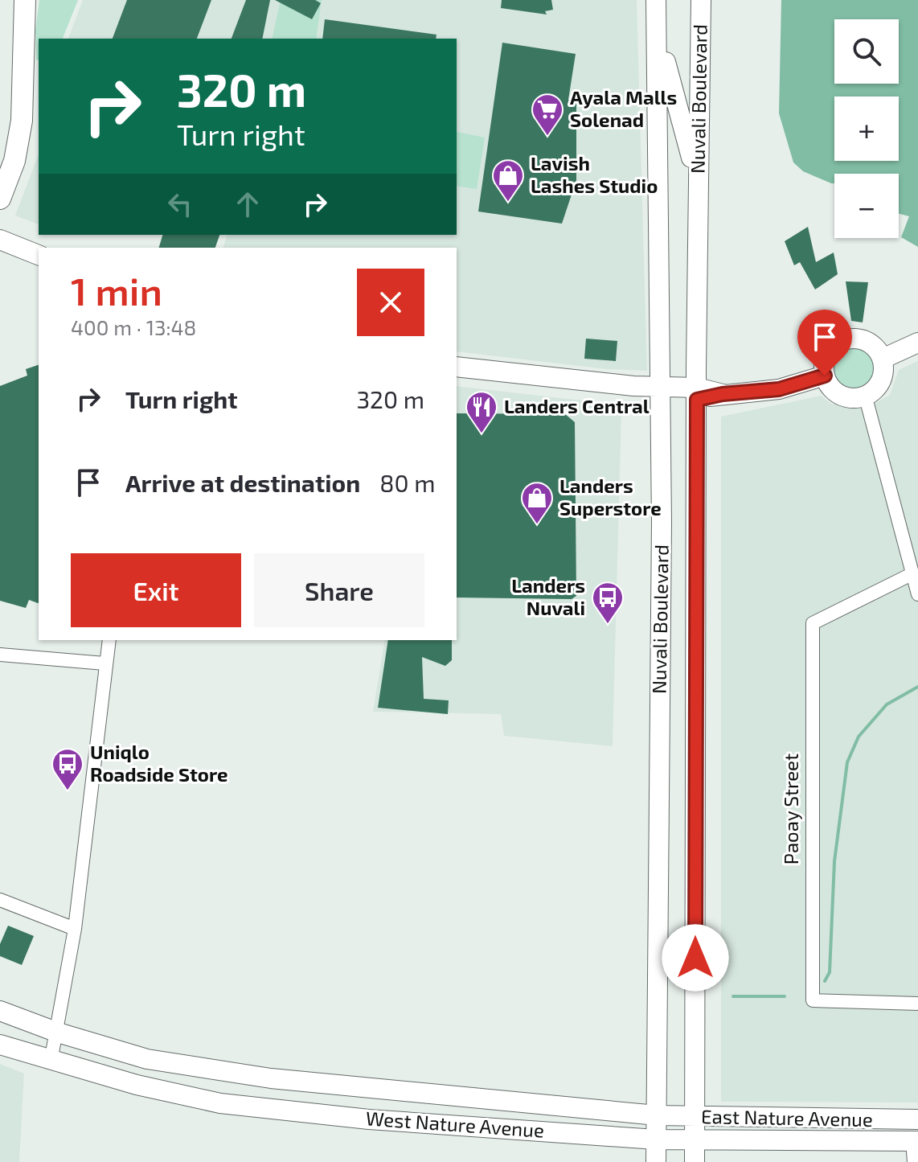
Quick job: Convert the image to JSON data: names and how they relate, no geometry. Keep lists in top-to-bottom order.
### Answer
{
  "streets": {
    "street": [
      "Nuvali Boulevard",
      "Paoay Street",
      "East Nature Avenue",
      "West Nature Avenue"
    ]
  },
  "crossings": [
    ["Nuvali Boulevard", "East Nature Avenue"],
    ["Nuvali Boulevard", "West Nature Avenue"],
    ["East Nature Avenue", "West Nature Avenue"]
  ],
  "places": {
    "supermarket": ["Ayala Malls Solenad"],
    "shop": ["Lavish Lashes Studio", "Landers Superstore"],
    "restaurant": ["Landers Central"],
    "bus stop": ["Landers Nuvali", "Uniqlo Roadside Store"]
  },
  "page": {
    "map_buttons": ["+", "−"],
    "turn": ["320 m", "Turn right"],
    "heading": ["1 min", "400 m · 13:48"],
    "list": [
      {
        "name": "Turn right",
        "value": "320 m"
      },
      {
        "name": "Arrive at destination",
        "value": "80 m"
      }
    ],
    "buttons": ["Exit", "Share"]
  }
}
